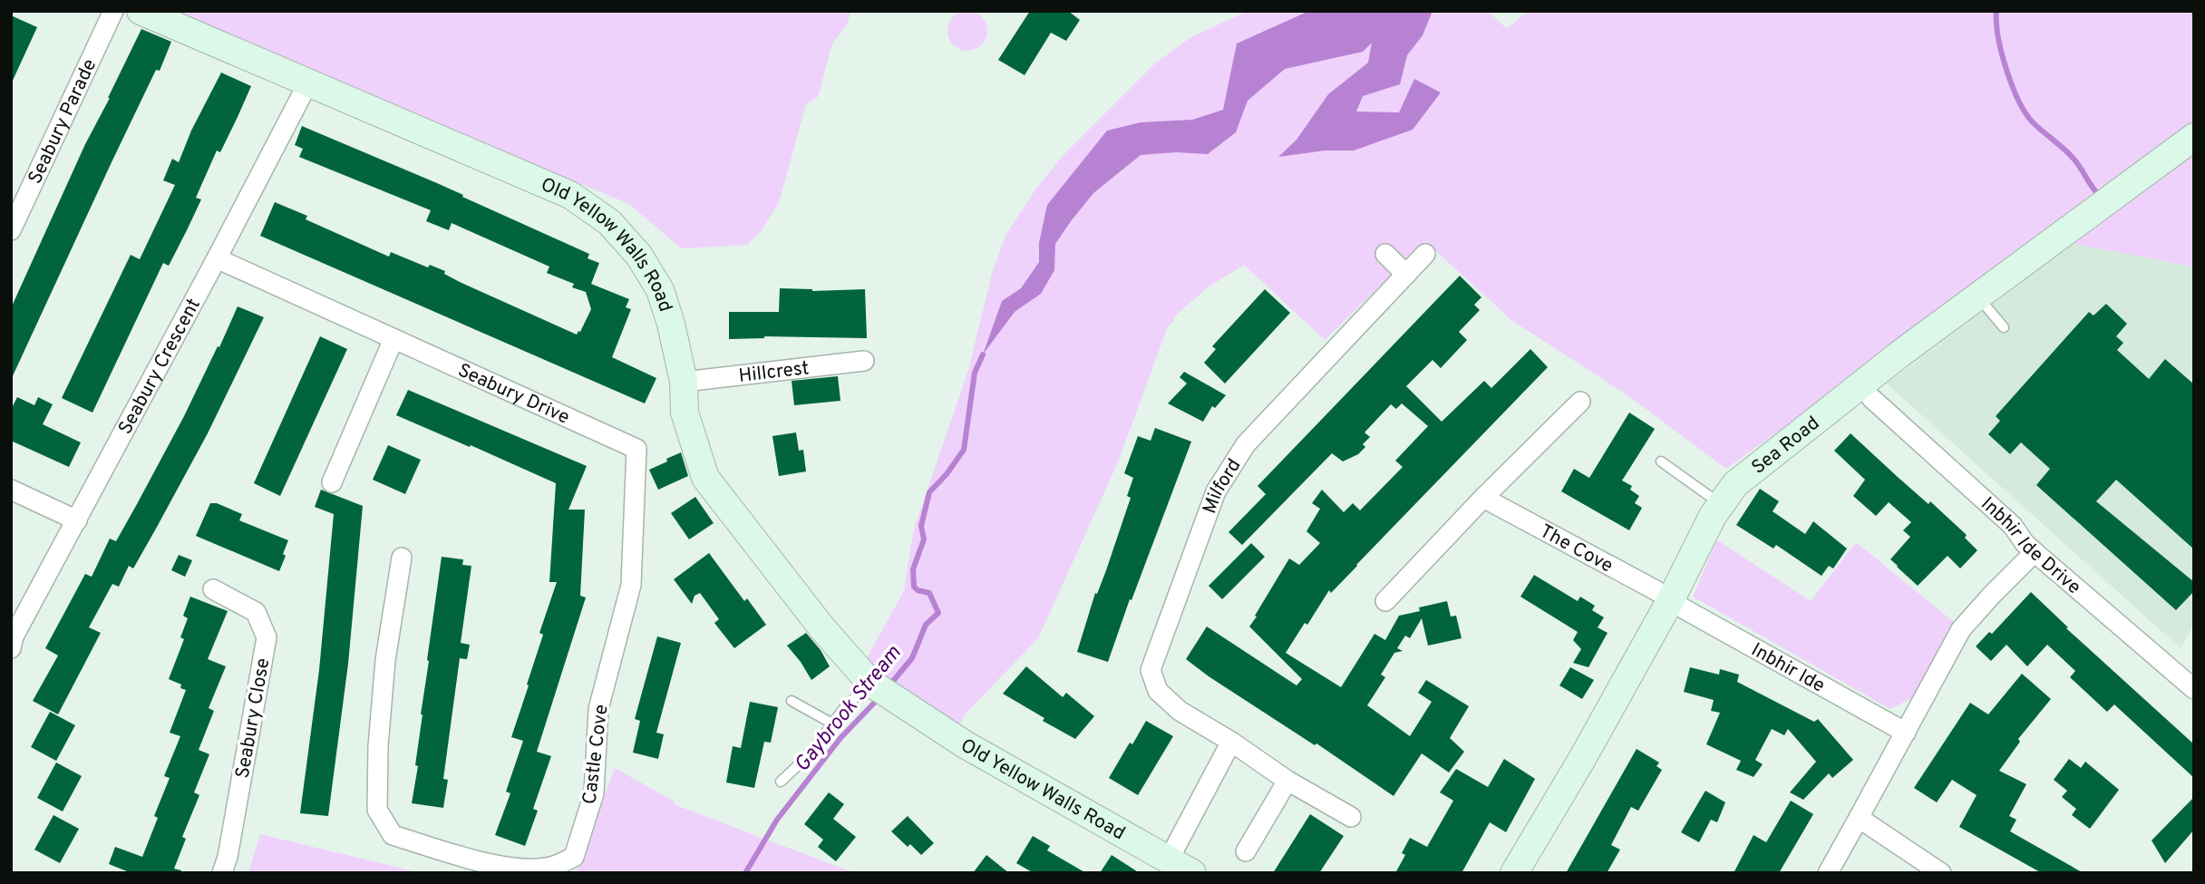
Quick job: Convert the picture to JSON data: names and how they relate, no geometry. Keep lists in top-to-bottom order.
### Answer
{
  "streets": {
    "street": [
      "Seabury Parade",
      "Old Yellow Walls Road",
      "Seabury Crescent",
      "Hillcrest",
      "Seabury Drive",
      "Sea Road",
      "Milford",
      "Inbhir Ide Drive",
      "The Cove",
      "Inbhir Ide",
      "Seabury Close",
      "Castle Cove"
    ]
  },
  "crossings": [
    ["Old Yellow Walls Road", "Seabury Crescent"],
    ["Old Yellow Walls Road", "Hillcrest"],
    ["Seabury Crescent", "Seabury Drive"],
    ["Seabury Drive", "Castle Cove"],
    ["Sea Road", "The Cove"],
    ["Sea Road", "Inbhir Ide"],
    ["The Cove", "Inbhir Ide"]
  ],
  "water": ["Gaybrook Stream"]
}
